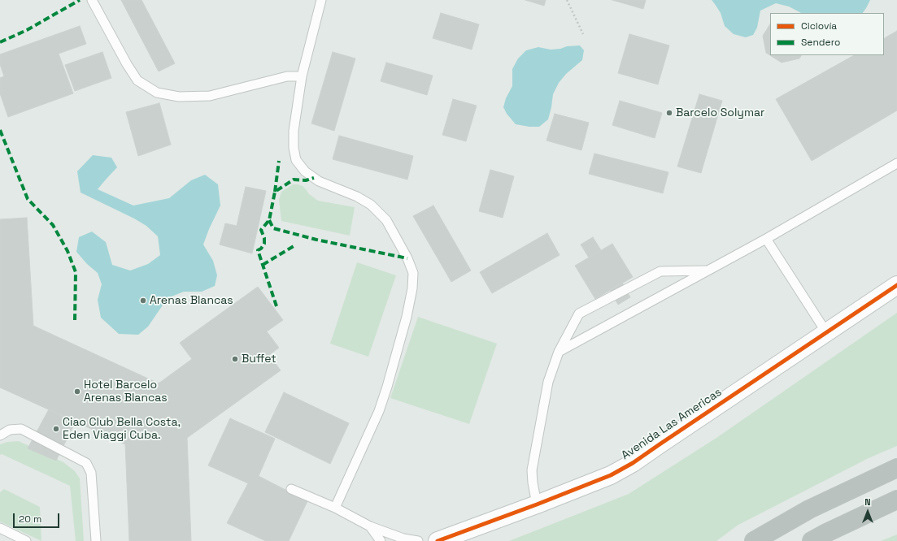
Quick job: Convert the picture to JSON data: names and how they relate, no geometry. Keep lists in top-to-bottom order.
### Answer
{
  "streets": {
    "street": ["Avenida Las Americas"]
  },
  "places": [
    "Barcelo Solymar",
    "Arenas Blancas",
    "Buffet",
    "Hotel Barcelo Arenas Blancas",
    "Ciao Club Bella Costa, Eden Viaggi Cuba."
  ],
  "legend": ["Ciclovía", "Sendero"],
  "scale_bar": "20 m",
  "north": "top"
}
